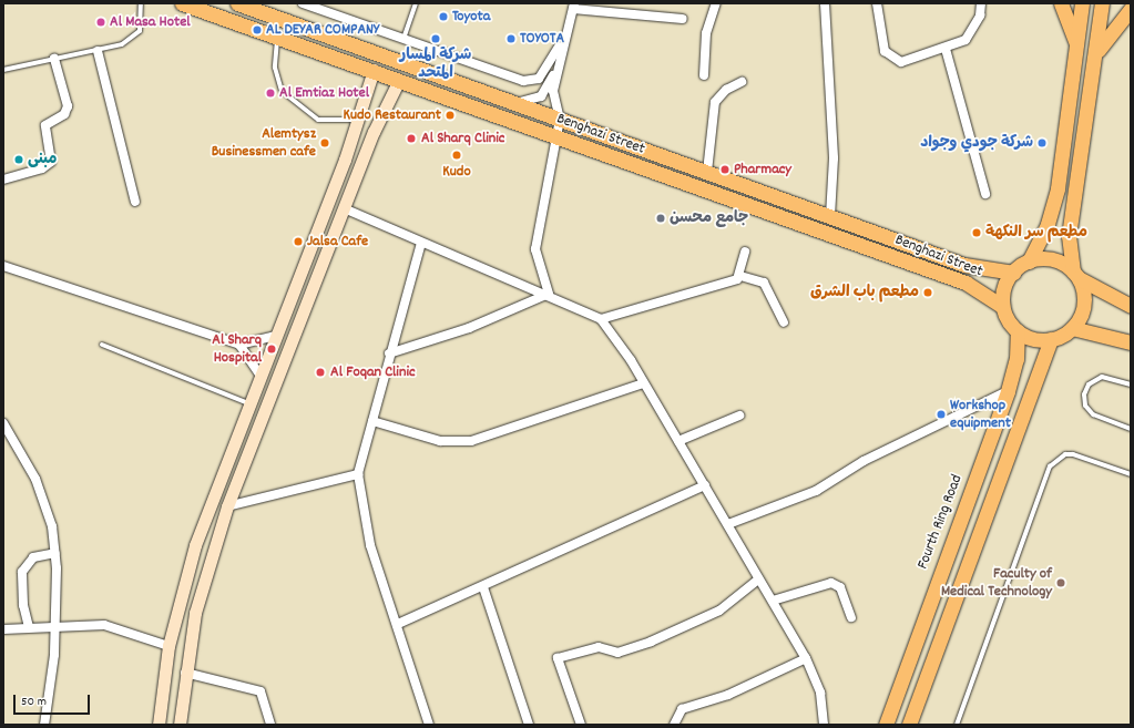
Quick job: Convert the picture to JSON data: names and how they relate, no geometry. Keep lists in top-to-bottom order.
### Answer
{
  "streets": {
    "main road": ["Benghazi Street", "Fourth Ring Road"]
  },
  "crossings": [
    ["Benghazi Street", "Fourth Ring Road"]
  ],
  "places": [
    "Toyota",
    "Al Masa Hotel",
    "AL DEYAR COMPANY",
    "شركة المسار المتحد",
    "TOYOTA",
    "Al Emtiaz Hotel",
    "Kudo Restaurant",
    "Al Sharq Clinic",
    "Alemtysz Businessmen cafe",
    "شركة جودي وجواد",
    "Kudo",
    "مبنى",
    "Pharmacy",
    "جامع محسن",
    "مطعم سر النكهة",
    "Jalsa Cafe",
    "مطعم باب الشرق",
    "Al Sharq Hospital",
    "Al Foqan Clinic",
    "Workshop equipment",
    "Faculty of Medical Technology"
  ],
  "scale_bar": "50 m"
}
